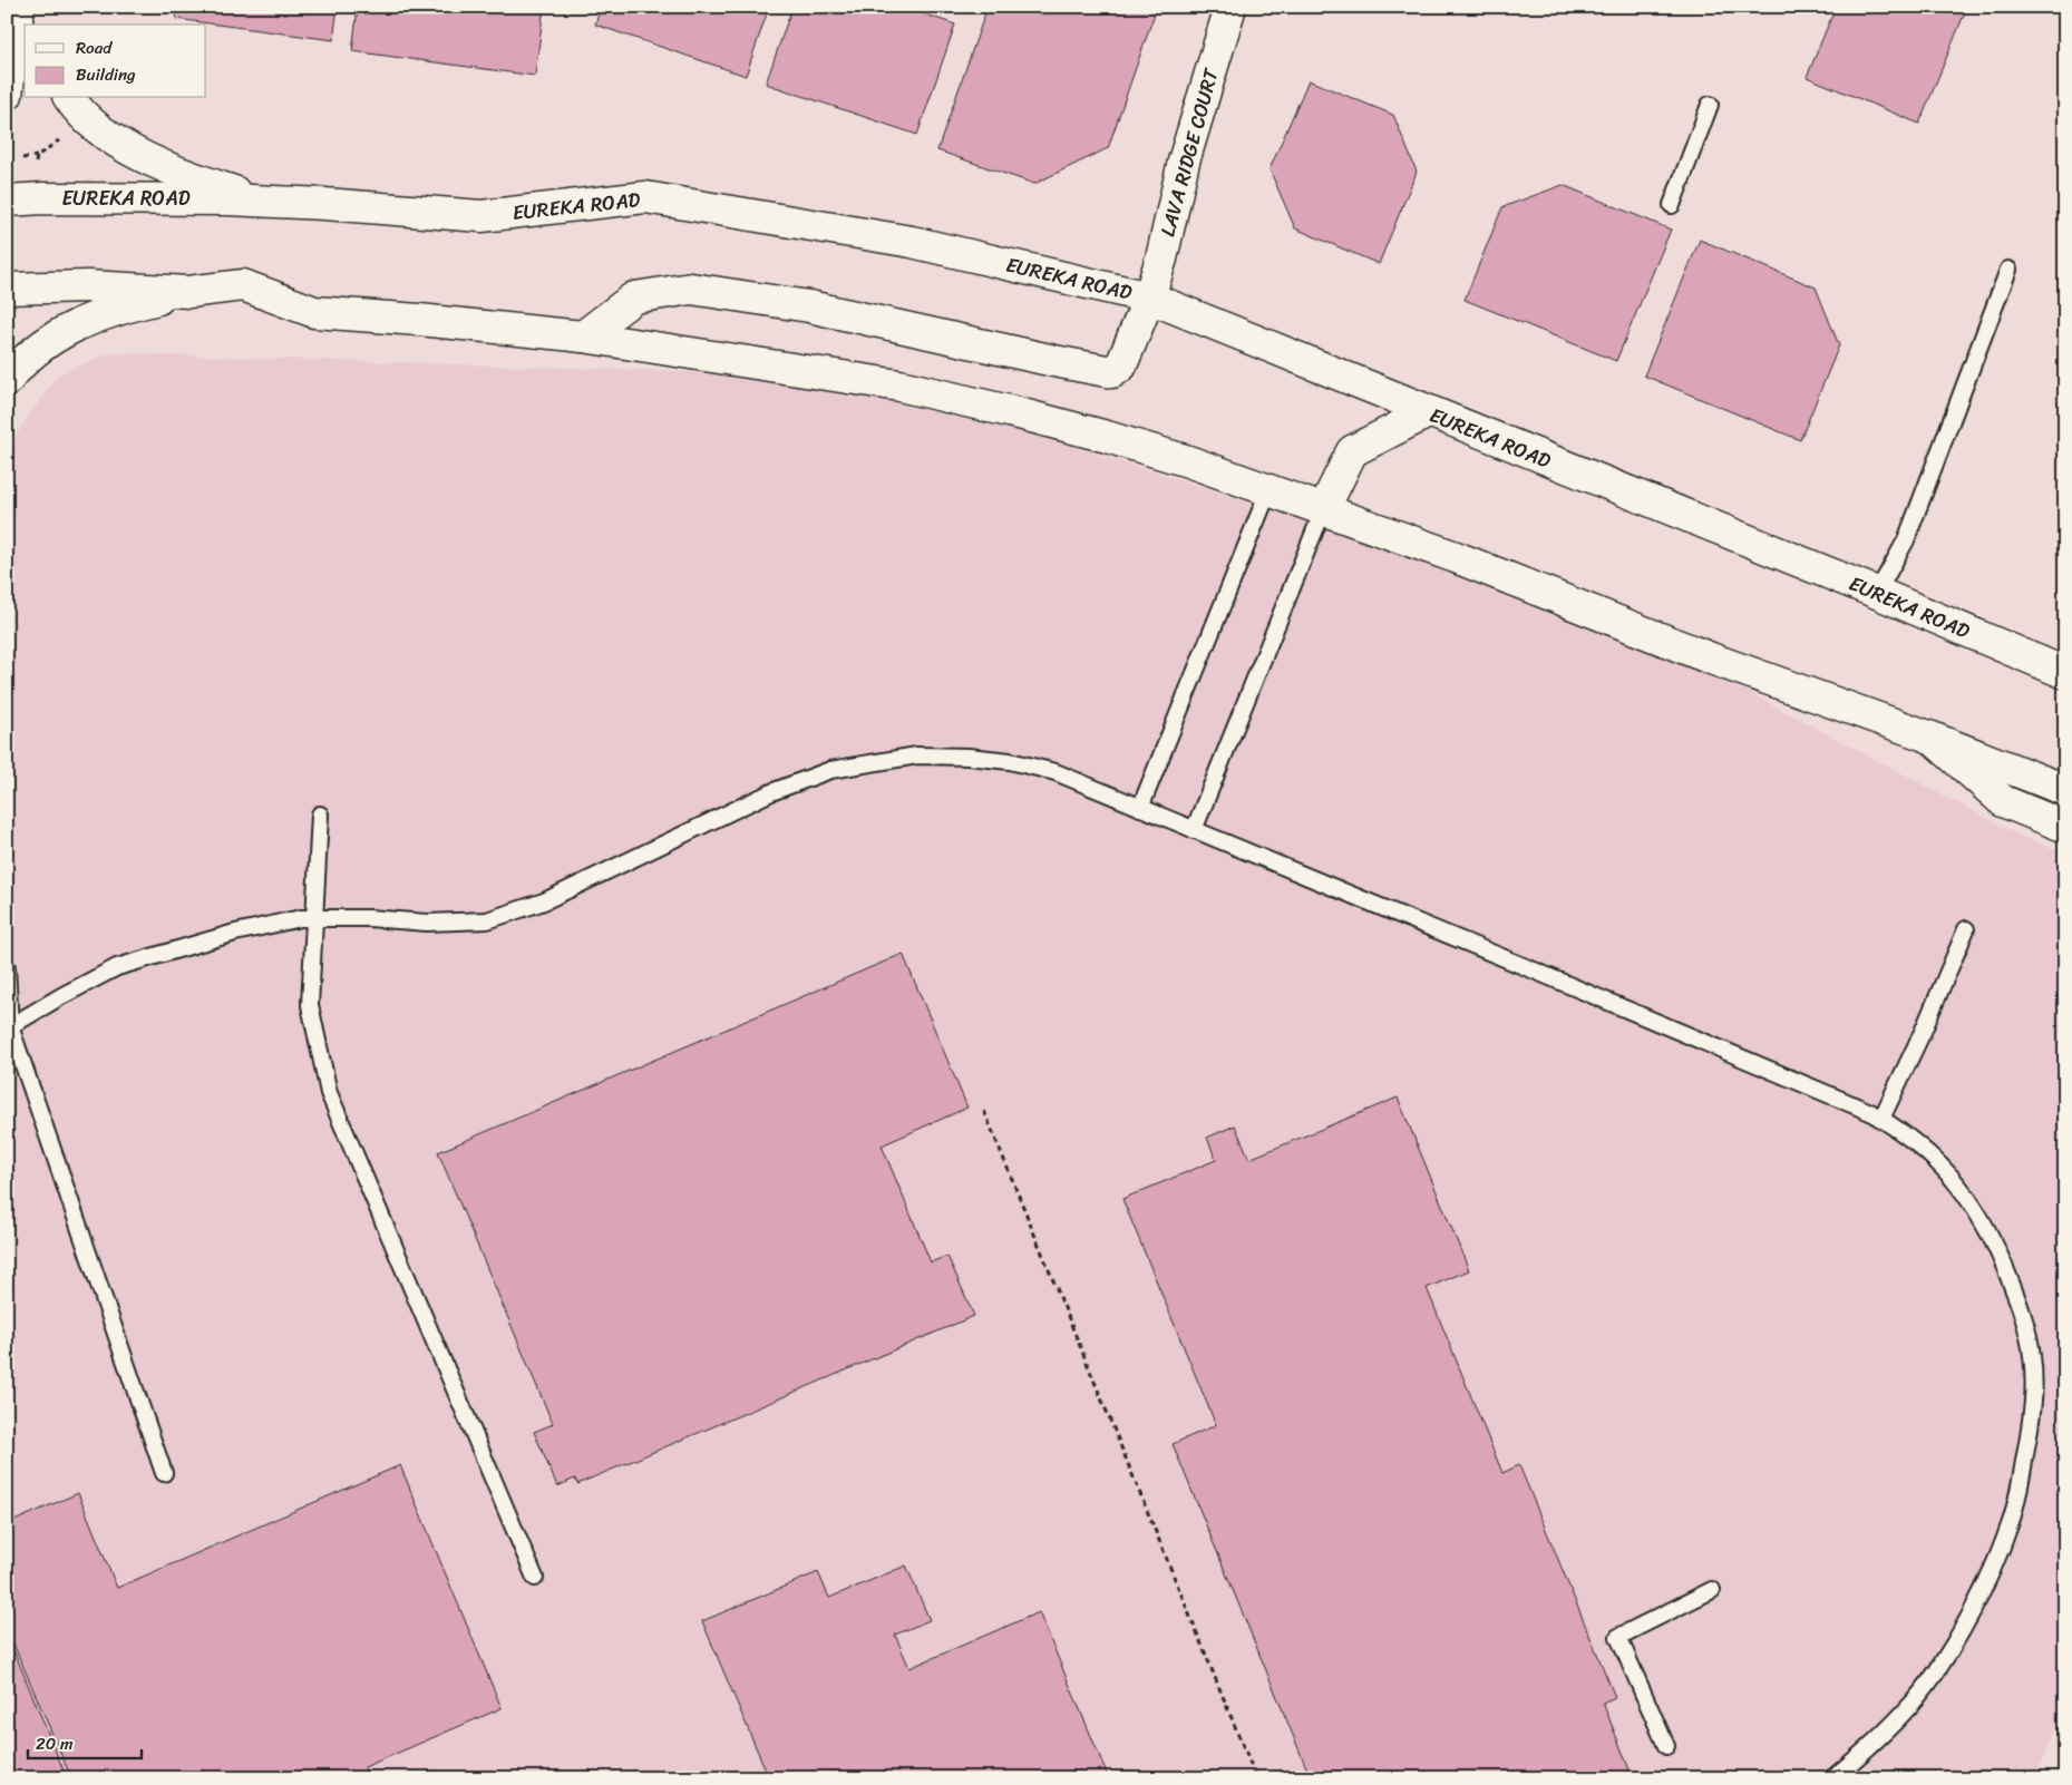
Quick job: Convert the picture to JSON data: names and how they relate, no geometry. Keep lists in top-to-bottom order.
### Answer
{
  "streets": {
    "main road": ["LAVA RIDGE COURT", "EUREKA ROAD"]
  },
  "crossings": [
    ["LAVA RIDGE COURT", "EUREKA ROAD"]
  ],
  "legend": ["Road", "Building"],
  "scale_bar": "20 m"
}
